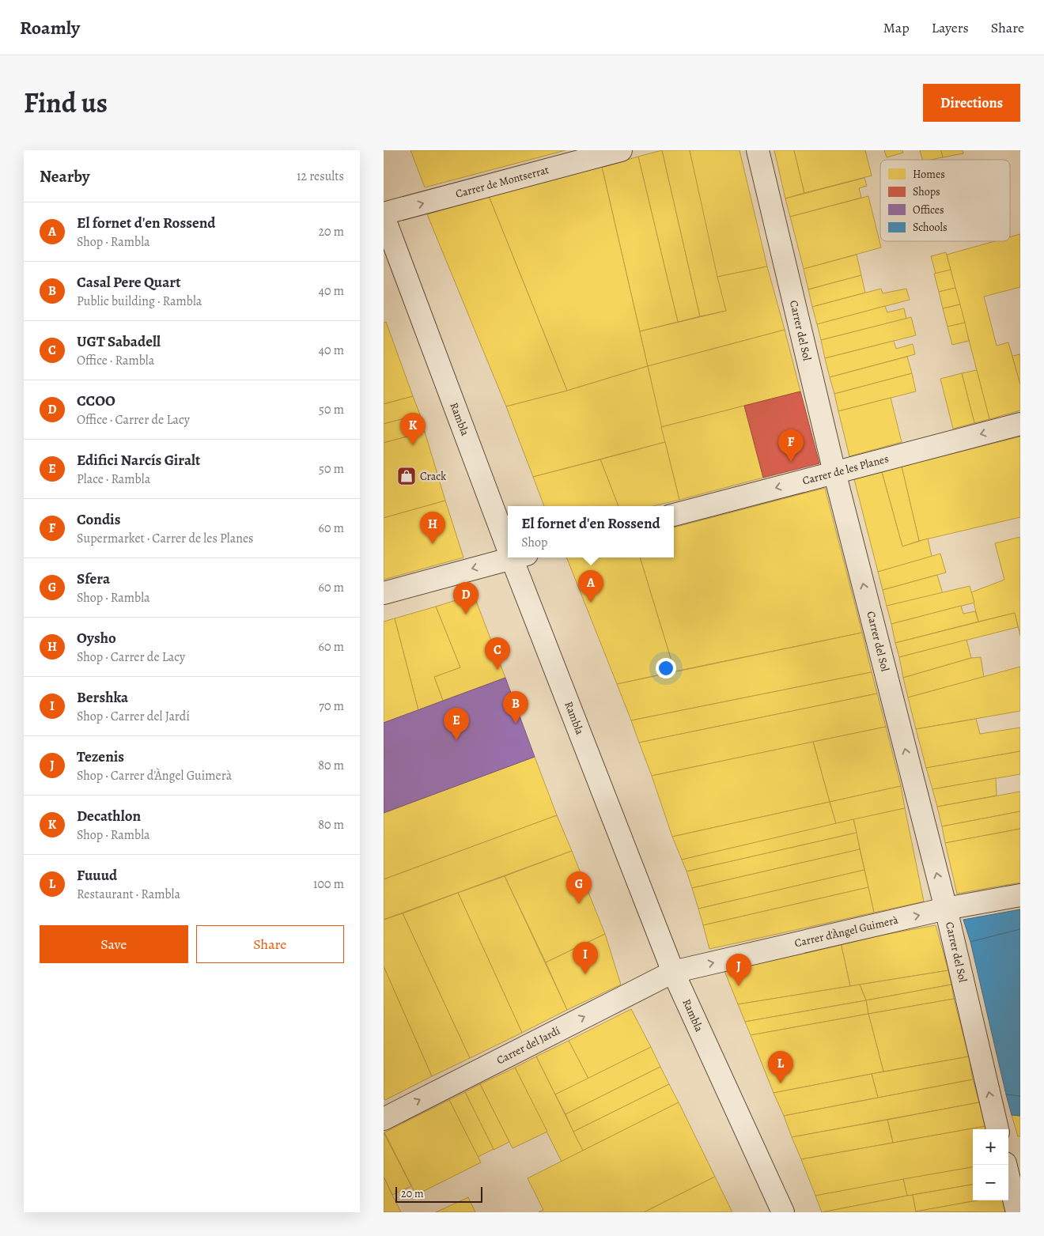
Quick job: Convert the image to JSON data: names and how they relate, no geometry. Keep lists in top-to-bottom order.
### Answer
{
  "streets": {
    "street": [
      "Carrer de Montserrat",
      "Carrer del Sol",
      "Rambla",
      "Carrer de les Planes",
      "Carrer d'Àngel Guimerà",
      "Carrer del Jardí"
    ]
  },
  "crossings": [
    ["Carrer del Sol", "Carrer de les Planes"],
    ["Carrer del Sol", "Carrer d'Àngel Guimerà"],
    ["Rambla", "Carrer d'Àngel Guimerà"],
    ["Rambla", "Carrer del Jardí"],
    ["Carrer d'Àngel Guimerà", "Carrer del Jardí"]
  ],
  "one_way": [
    "Carrer de Montserrat",
    "Carrer del Sol",
    "Carrer de les Planes",
    "Carrer d'Àngel Guimerà",
    "Carrer del Jardí"
  ],
  "places": {
    "shop": ["Crack"]
  },
  "legend": [
    "Homes",
    "Shops",
    "Offices",
    "Schools"
  ],
  "scale_bar": "20 m",
  "page": {
    "header": "Roamly",
    "nav": ["Map", "Layers", "Share"],
    "title": "Find us",
    "buttons": [
      "Directions",
      ["Save", "Share"]
    ],
    "heading": ["Nearby", "12 results"],
    "list": [
      {
        "mark": "A",
        "name": "El fornet d'en Rossend",
        "note": "Shop · Rambla",
        "value": "20 m"
      },
      {
        "mark": "B",
        "name": "Casal Pere Quart",
        "note": "Public building · Rambla",
        "value": "40 m"
      },
      {
        "mark": "C",
        "name": "UGT Sabadell",
        "note": "Office · Rambla",
        "value": "40 m"
      },
      {
        "mark": "D",
        "name": "CCOO",
        "note": "Office · Carrer de Lacy",
        "value": "50 m"
      },
      {
        "mark": "E",
        "name": "Edifici Narcís Giralt",
        "note": "Place · Rambla",
        "value": "50 m"
      },
      {
        "mark": "F",
        "name": "Condis",
        "note": "Supermarket · Carrer de les Planes",
        "value": "60 m"
      },
      {
        "mark": "G",
        "name": "Sfera",
        "note": "Shop · Rambla",
        "value": "60 m"
      },
      {
        "mark": "H",
        "name": "Oysho",
        "note": "Shop · Carrer de Lacy",
        "value": "60 m"
      },
      {
        "mark": "I",
        "name": "Bershka",
        "note": "Shop · Carrer del Jardí",
        "value": "70 m"
      },
      {
        "mark": "J",
        "name": "Tezenis",
        "note": "Shop · Carrer d'Àngel Guimerà",
        "value": "80 m"
      },
      {
        "mark": "K",
        "name": "Decathlon",
        "note": "Shop · Rambla",
        "value": "80 m"
      },
      {
        "mark": "L",
        "name": "Fuuud",
        "note": "Restaurant · Rambla",
        "value": "100 m"
      }
    ],
    "pins": [
      "K",
      "F",
      "H",
      "A",
      "D",
      "C",
      "B",
      "E",
      "G",
      "I",
      "J",
      "L"
    ],
    "popup": ["El fornet d'en Rossend", "Shop"],
    "map_buttons": ["+", "−"],
    "scale": "20 m"
  }
}
